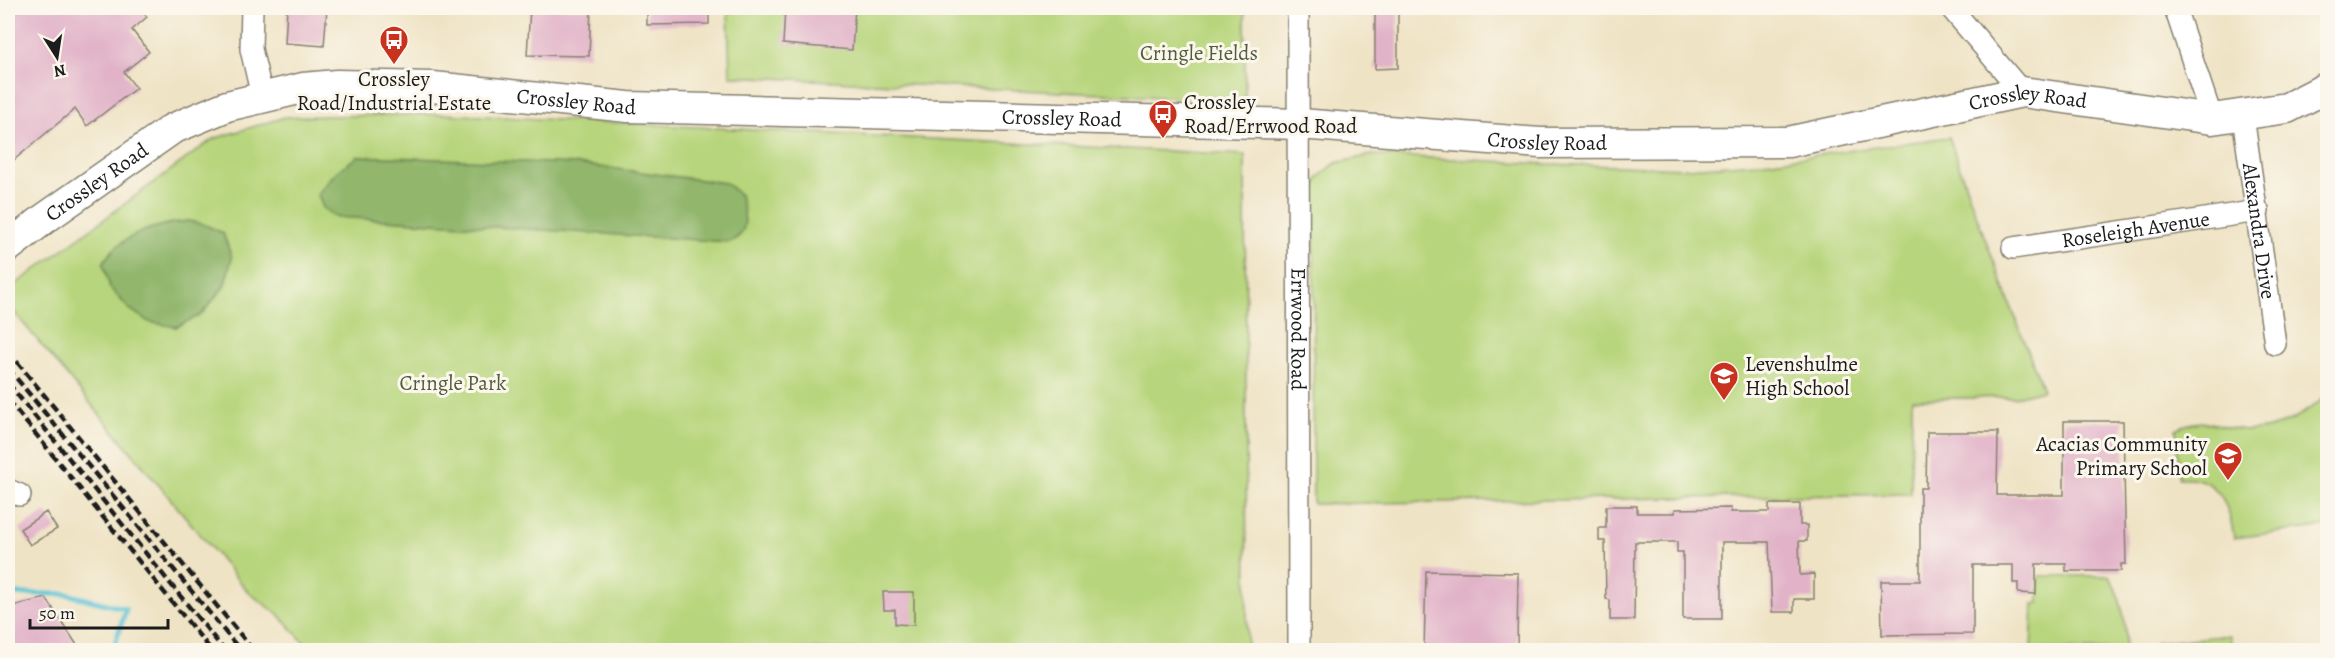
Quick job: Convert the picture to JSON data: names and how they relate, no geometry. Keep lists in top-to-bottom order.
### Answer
{
  "streets": {
    "street": [
      "Crossley Road",
      "Roseleigh Avenue",
      "Alexandra Drive",
      "Errwood Road"
    ]
  },
  "crossings": [
    ["Crossley Road", "Alexandra Drive"],
    ["Crossley Road", "Errwood Road"],
    ["Roseleigh Avenue", "Alexandra Drive"]
  ],
  "parks": ["Cringle Fields", "Cringle Park"],
  "places": {
    "bus stop": ["Crossley Road/Industrial Estate", "Crossley Road/Errwood Road"],
    "school or university": ["Levenshulme High School", "Acacias Community Primary School"]
  },
  "scale_bar": "50 m",
  "north": "bottom"
}
